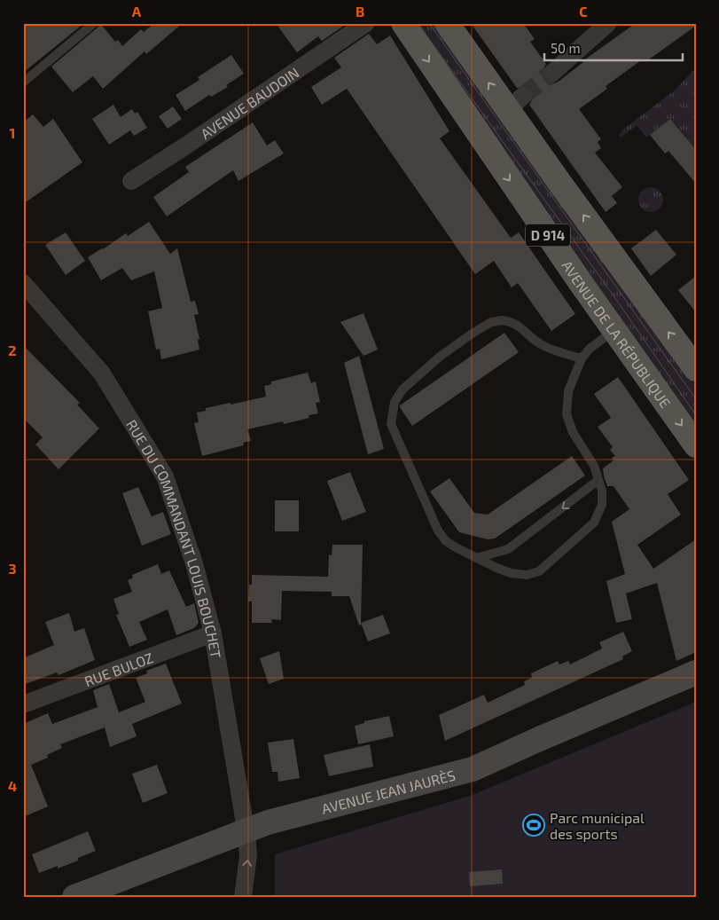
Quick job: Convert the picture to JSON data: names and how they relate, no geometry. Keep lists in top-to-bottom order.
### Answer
{
  "streets": {
    "main road": ["D 914", "AVENUE DE LA RÉPUBLIQUE"],
    "street": [
      "AVENUE BAUDOIN",
      "RUE DU COMMANDANT LOUIS BOUCHET",
      "RUE BULOZ",
      "AVENUE JEAN JAURÈS"
    ]
  },
  "crossings": [
    ["RUE DU COMMANDANT LOUIS BOUCHET", "RUE BULOZ"],
    ["RUE DU COMMANDANT LOUIS BOUCHET", "AVENUE JEAN JAURÈS"]
  ],
  "places": {
    "sports": ["Parc municipal des sports"]
  },
  "scale_bar": "50 m",
  "grid": {
    "columns": ["A", "B", "C"],
    "rows": [
      "1",
      "2",
      "3",
      "4"
    ]
  }
}
